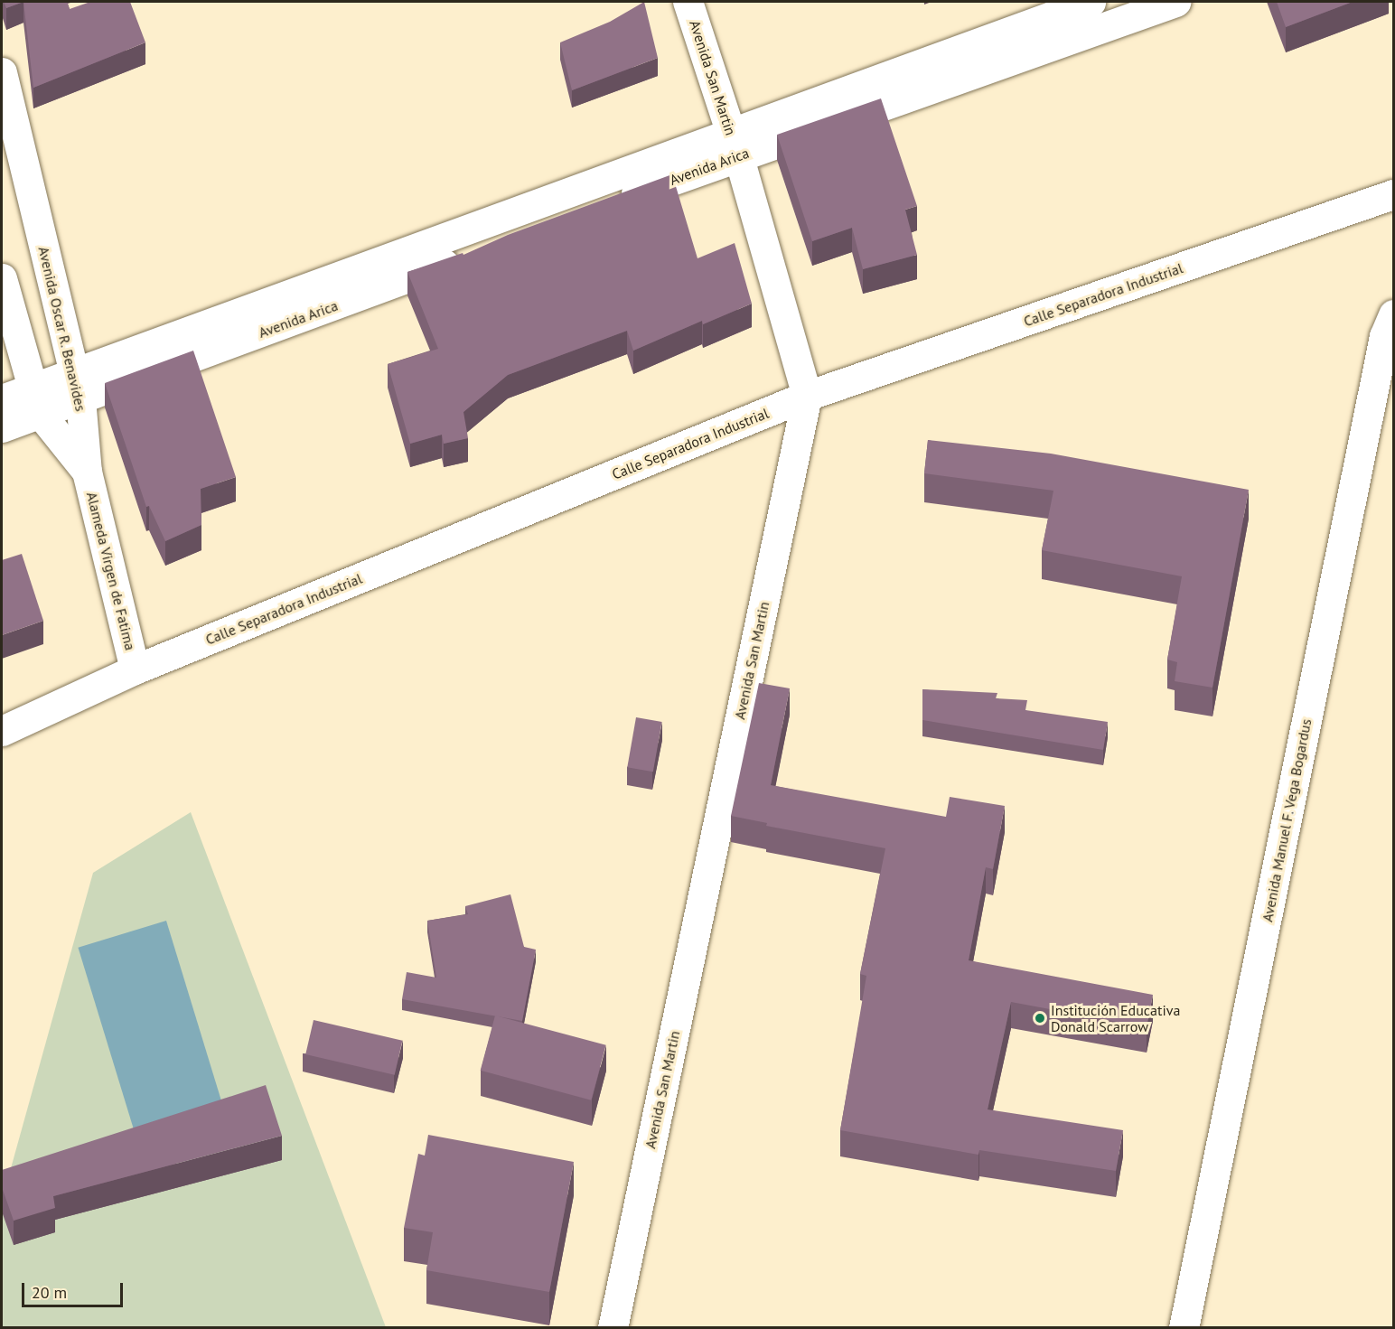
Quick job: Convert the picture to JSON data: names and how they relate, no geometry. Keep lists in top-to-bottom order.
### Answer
{
  "streets": {
    "street": [
      "Avenida San Martin",
      "Avenida Arica",
      "Calle Separadora Industrial",
      "Avenida Oscar R. Benavides",
      "Alameda Virgen de Fatima",
      "Avenida Manuel F. Vega Bogardus"
    ]
  },
  "crossings": [
    ["Avenida San Martin", "Avenida Arica"],
    ["Avenida San Martin", "Calle Separadora Industrial"],
    ["Avenida Arica", "Avenida Oscar R. Benavides"],
    ["Calle Separadora Industrial", "Alameda Virgen de Fatima"],
    ["Avenida Oscar R. Benavides", "Alameda Virgen de Fatima"]
  ],
  "places": ["Institución Educativa Donald Scarrow"],
  "scale_bar": "20 m"
}
